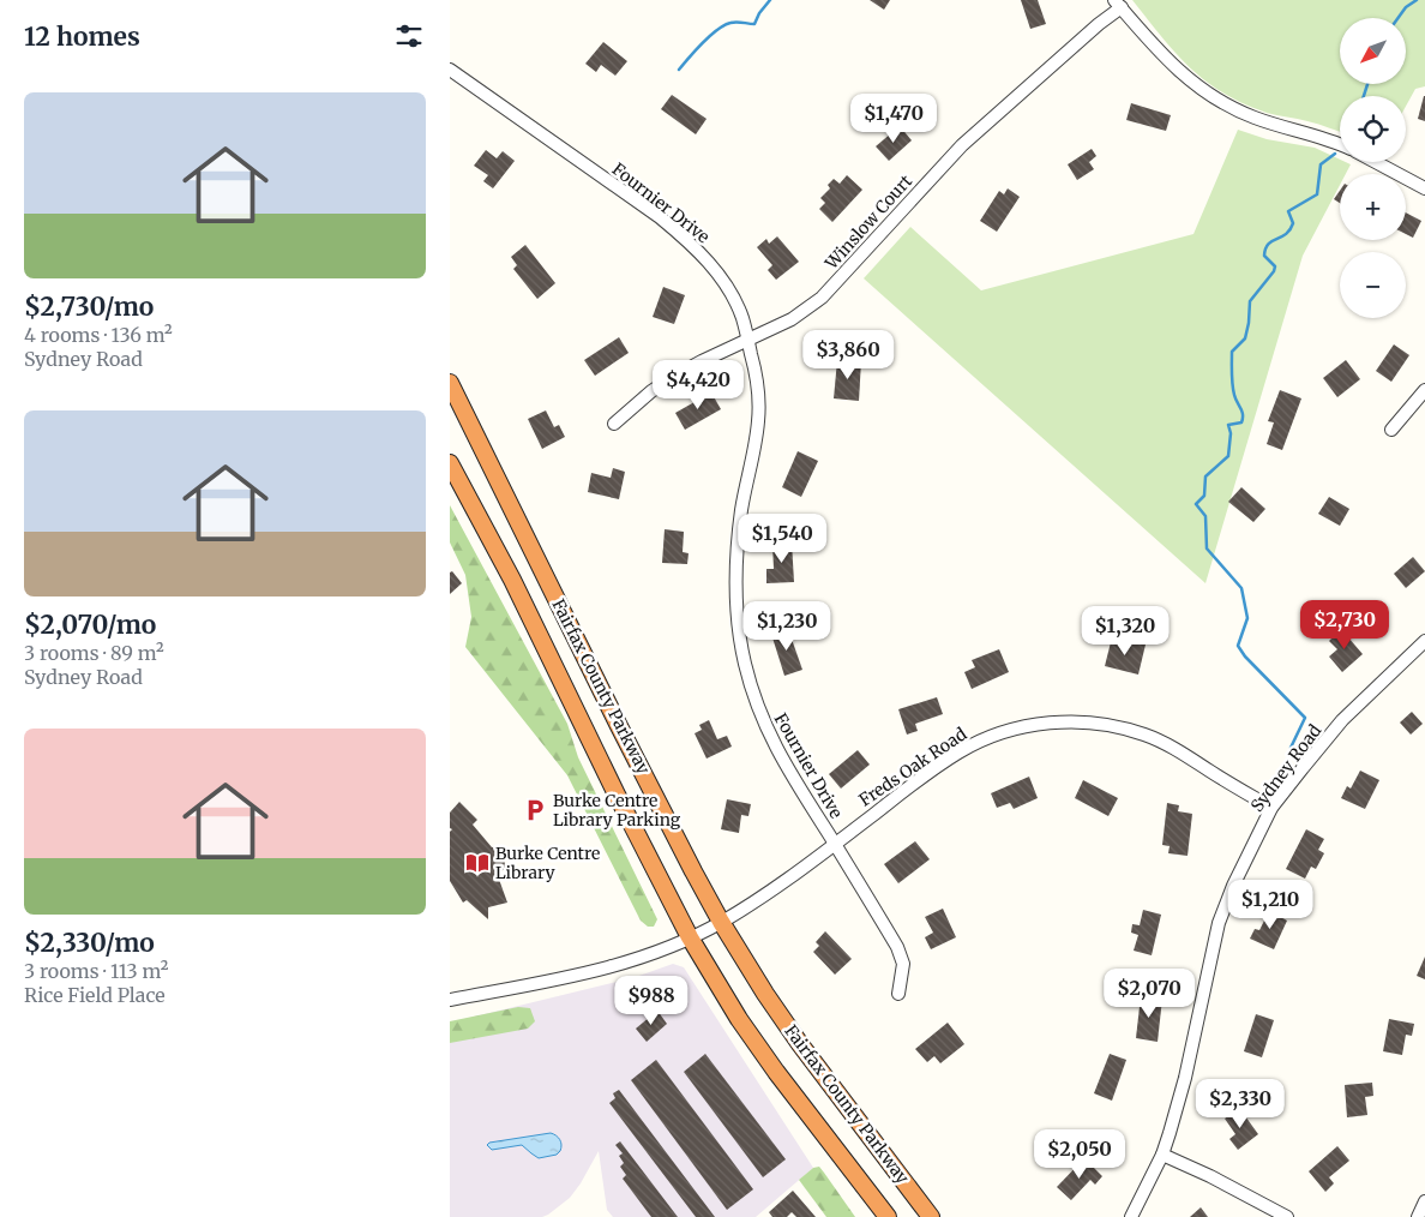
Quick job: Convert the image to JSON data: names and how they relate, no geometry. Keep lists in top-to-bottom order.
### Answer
{
  "streets": {
    "highway": ["Fairfax County Parkway"],
    "street": [
      "Fournier Drive",
      "Winslow Court",
      "Freds Oak Road",
      "Sydney Road"
    ]
  },
  "crossings": [
    ["Fournier Drive", "Winslow Court"],
    ["Fournier Drive", "Freds Oak Road"],
    ["Fairfax County Parkway", "Freds Oak Road"],
    ["Freds Oak Road", "Sydney Road"]
  ],
  "places": {
    "parking": ["Burke Centre Library Parking"],
    "library": ["Burke Centre Library"]
  },
  "north": "bottom left",
  "page": {
    "heading": "12 homes",
    "map_buttons": ["+", "−"],
    "list": [
      {
        "name": "$2,730/mo",
        "note": "4 rooms · 136 m² · Sydney Road"
      },
      {
        "name": "$2,070/mo",
        "note": "3 rooms · 89 m² · Sydney Road"
      },
      {
        "name": "$2,330/mo",
        "note": "3 rooms · 113 m² · Rice Field Place"
      }
    ],
    "price": [
      "$1,470",
      "$3,860",
      "$4,420",
      "$1,540",
      "$2,730",
      "$1,230",
      "$1,320",
      "$1,210",
      "$2,070",
      "$988",
      "$2,330",
      "$2,050"
    ]
  }
}
